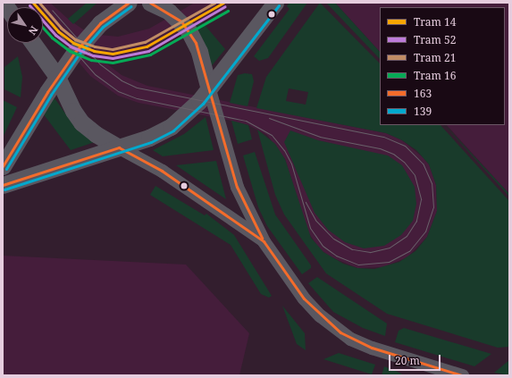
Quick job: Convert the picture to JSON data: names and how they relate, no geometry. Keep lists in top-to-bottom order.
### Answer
{
  "lines": [
    "tram line 14",
    "tram line 21",
    "transit line 163",
    "tram line 52",
    "transit line 139",
    "tram line 16"
  ],
  "legend": [
    "Tram 14",
    "Tram 52",
    "Tram 21",
    "Tram 16",
    "163",
    "139"
  ],
  "scale_bar": "20 m",
  "north": "bottom right"
}
